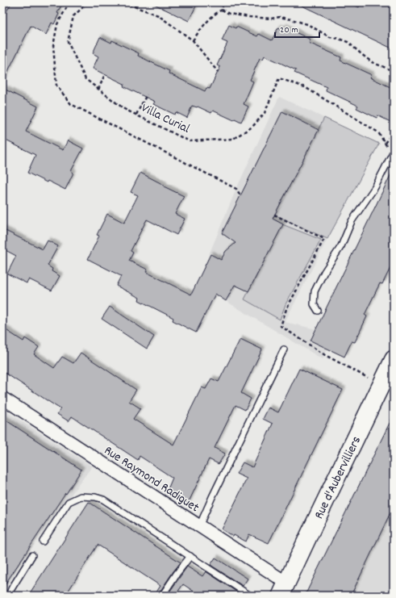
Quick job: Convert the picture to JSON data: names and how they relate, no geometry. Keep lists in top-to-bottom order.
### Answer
{
  "streets": {
    "street": ["Rue d'Aubervilliers", "Rue Raymond Radiguet"],
    "path": ["Villa Curial"]
  },
  "crossings": [
    ["Rue d'Aubervilliers", "Rue Raymond Radiguet"]
  ],
  "scale_bar": "20 m"
}
